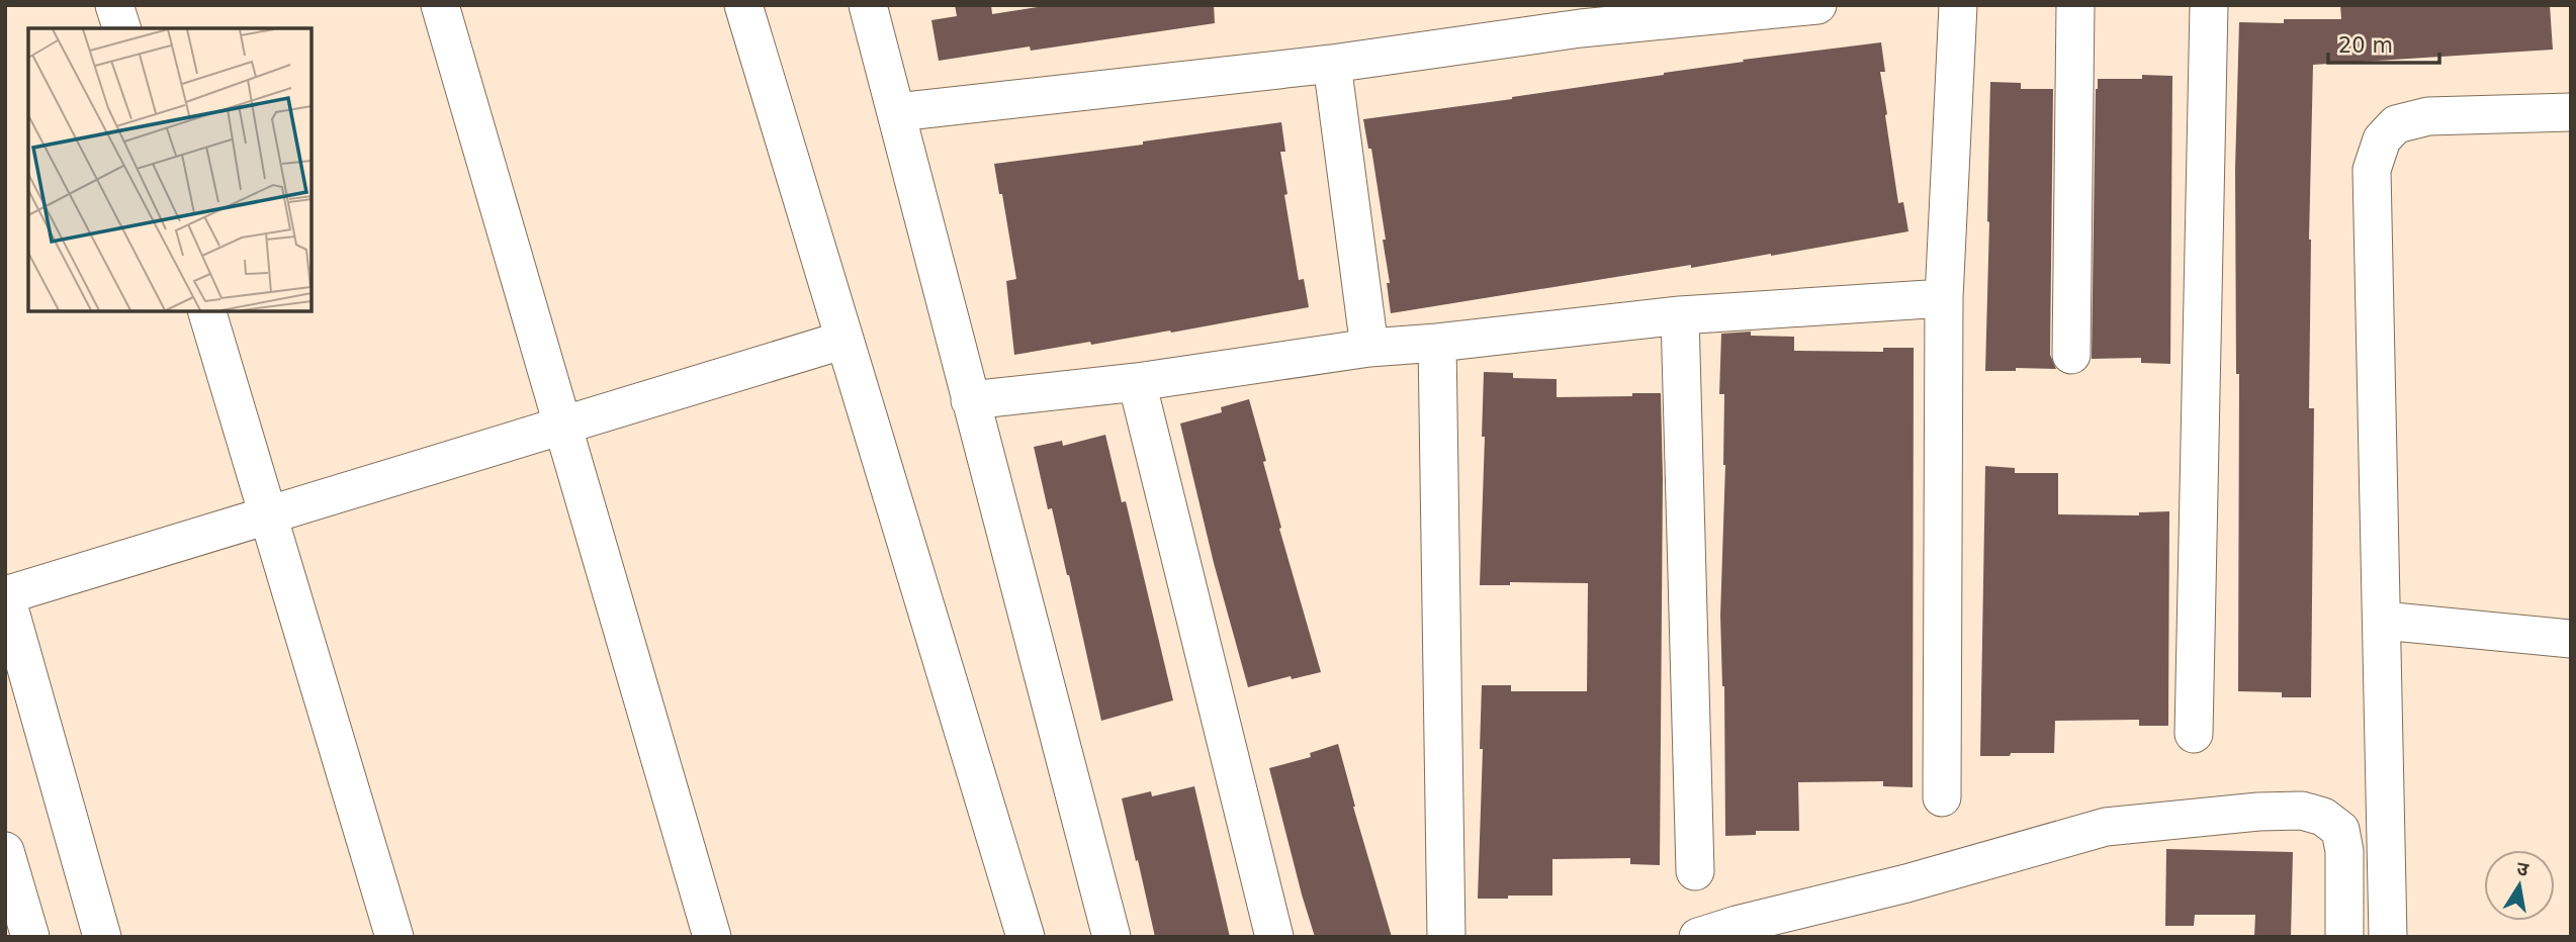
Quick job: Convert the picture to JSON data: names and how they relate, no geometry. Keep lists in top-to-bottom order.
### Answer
{
  "scale_bar": "20 m",
  "north": "top"
}
